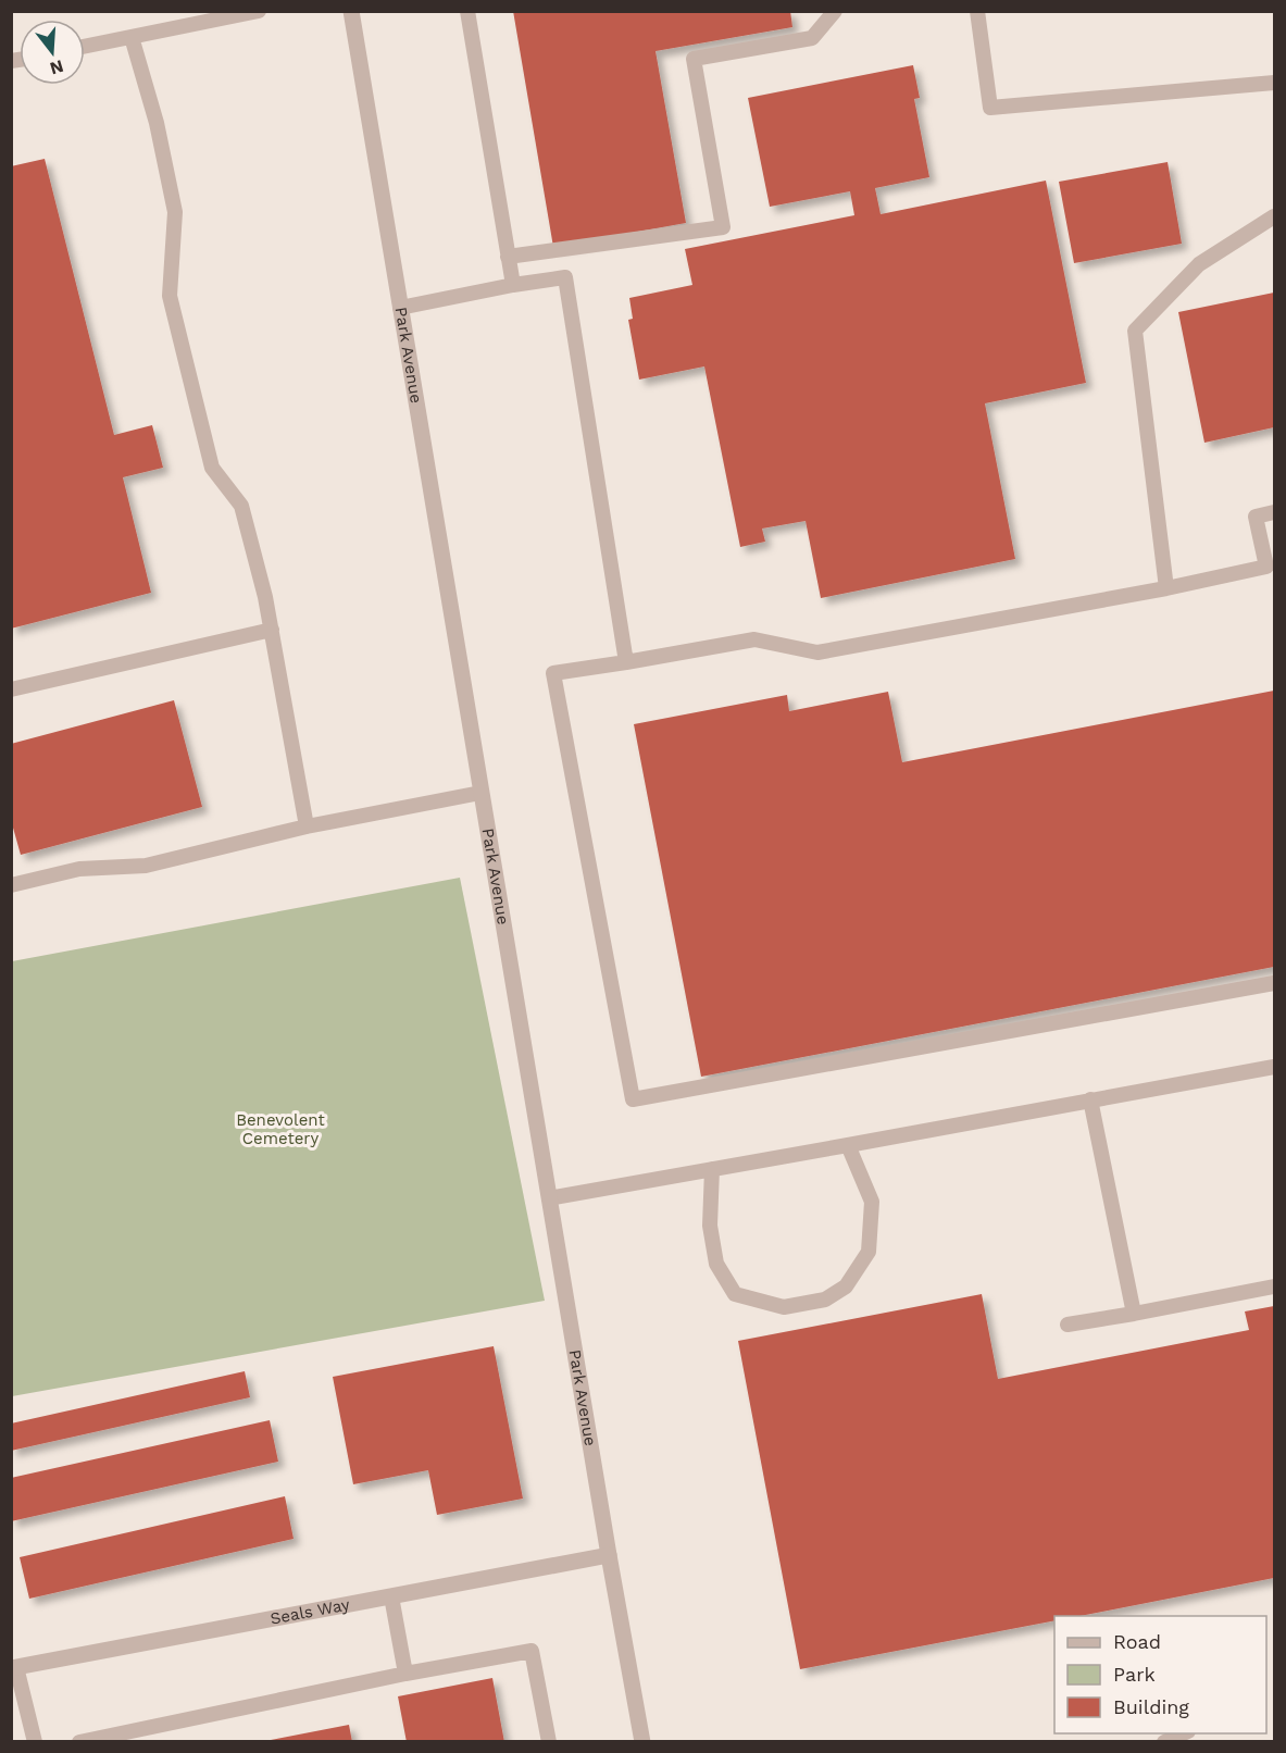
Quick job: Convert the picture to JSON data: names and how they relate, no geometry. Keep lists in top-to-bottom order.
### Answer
{
  "streets": {
    "street": ["Park Avenue", "Seals Way"]
  },
  "crossings": [
    ["Park Avenue", "Seals Way"]
  ],
  "parks": ["Benevolent Cemetery"],
  "legend": ["Road", "Park", "Building"],
  "north": "bottom"
}
